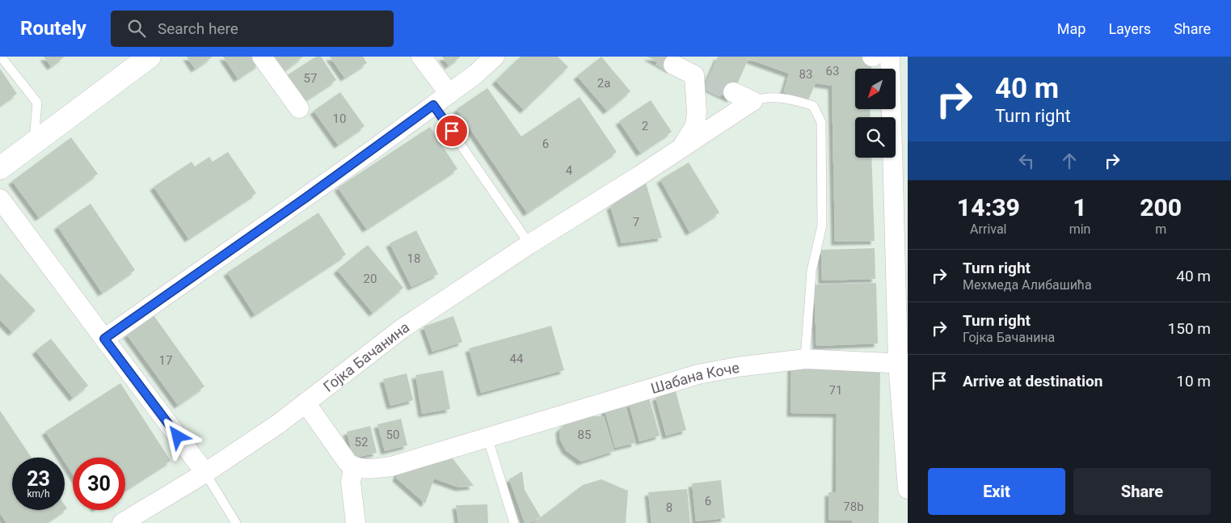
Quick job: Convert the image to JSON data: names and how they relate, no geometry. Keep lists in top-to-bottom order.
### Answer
{
  "streets": {
    "street": ["Гојка Бачанина", "Шабана Коче"]
  },
  "house_numbers": [
    "63",
    "83",
    "57",
    "2a",
    "10",
    "2",
    "6",
    "4",
    "7",
    "18",
    "20",
    "44",
    "17",
    "71",
    "50",
    "85",
    "52",
    "6",
    "78b",
    "8"
  ],
  "north": "bottom left",
  "page": {
    "header": "Routely",
    "search": "Search here",
    "nav": ["Map", "Layers", "Share"],
    "turn": ["40 m", "Turn right"],
    "eta": [
      "14:39",
      "Arrival",
      "1",
      "min",
      "200",
      "m"
    ],
    "list": [
      {
        "name": "Turn right",
        "note": "Мехмеда Алибашића",
        "value": "40 m"
      },
      {
        "name": "Turn right",
        "note": "Гојка Бачанина",
        "value": "150 m"
      },
      {
        "name": "Arrive at destination",
        "value": "10 m"
      }
    ],
    "speed": "23 km/h",
    "limit": "30",
    "buttons": ["Exit", "Share"]
  }
}
